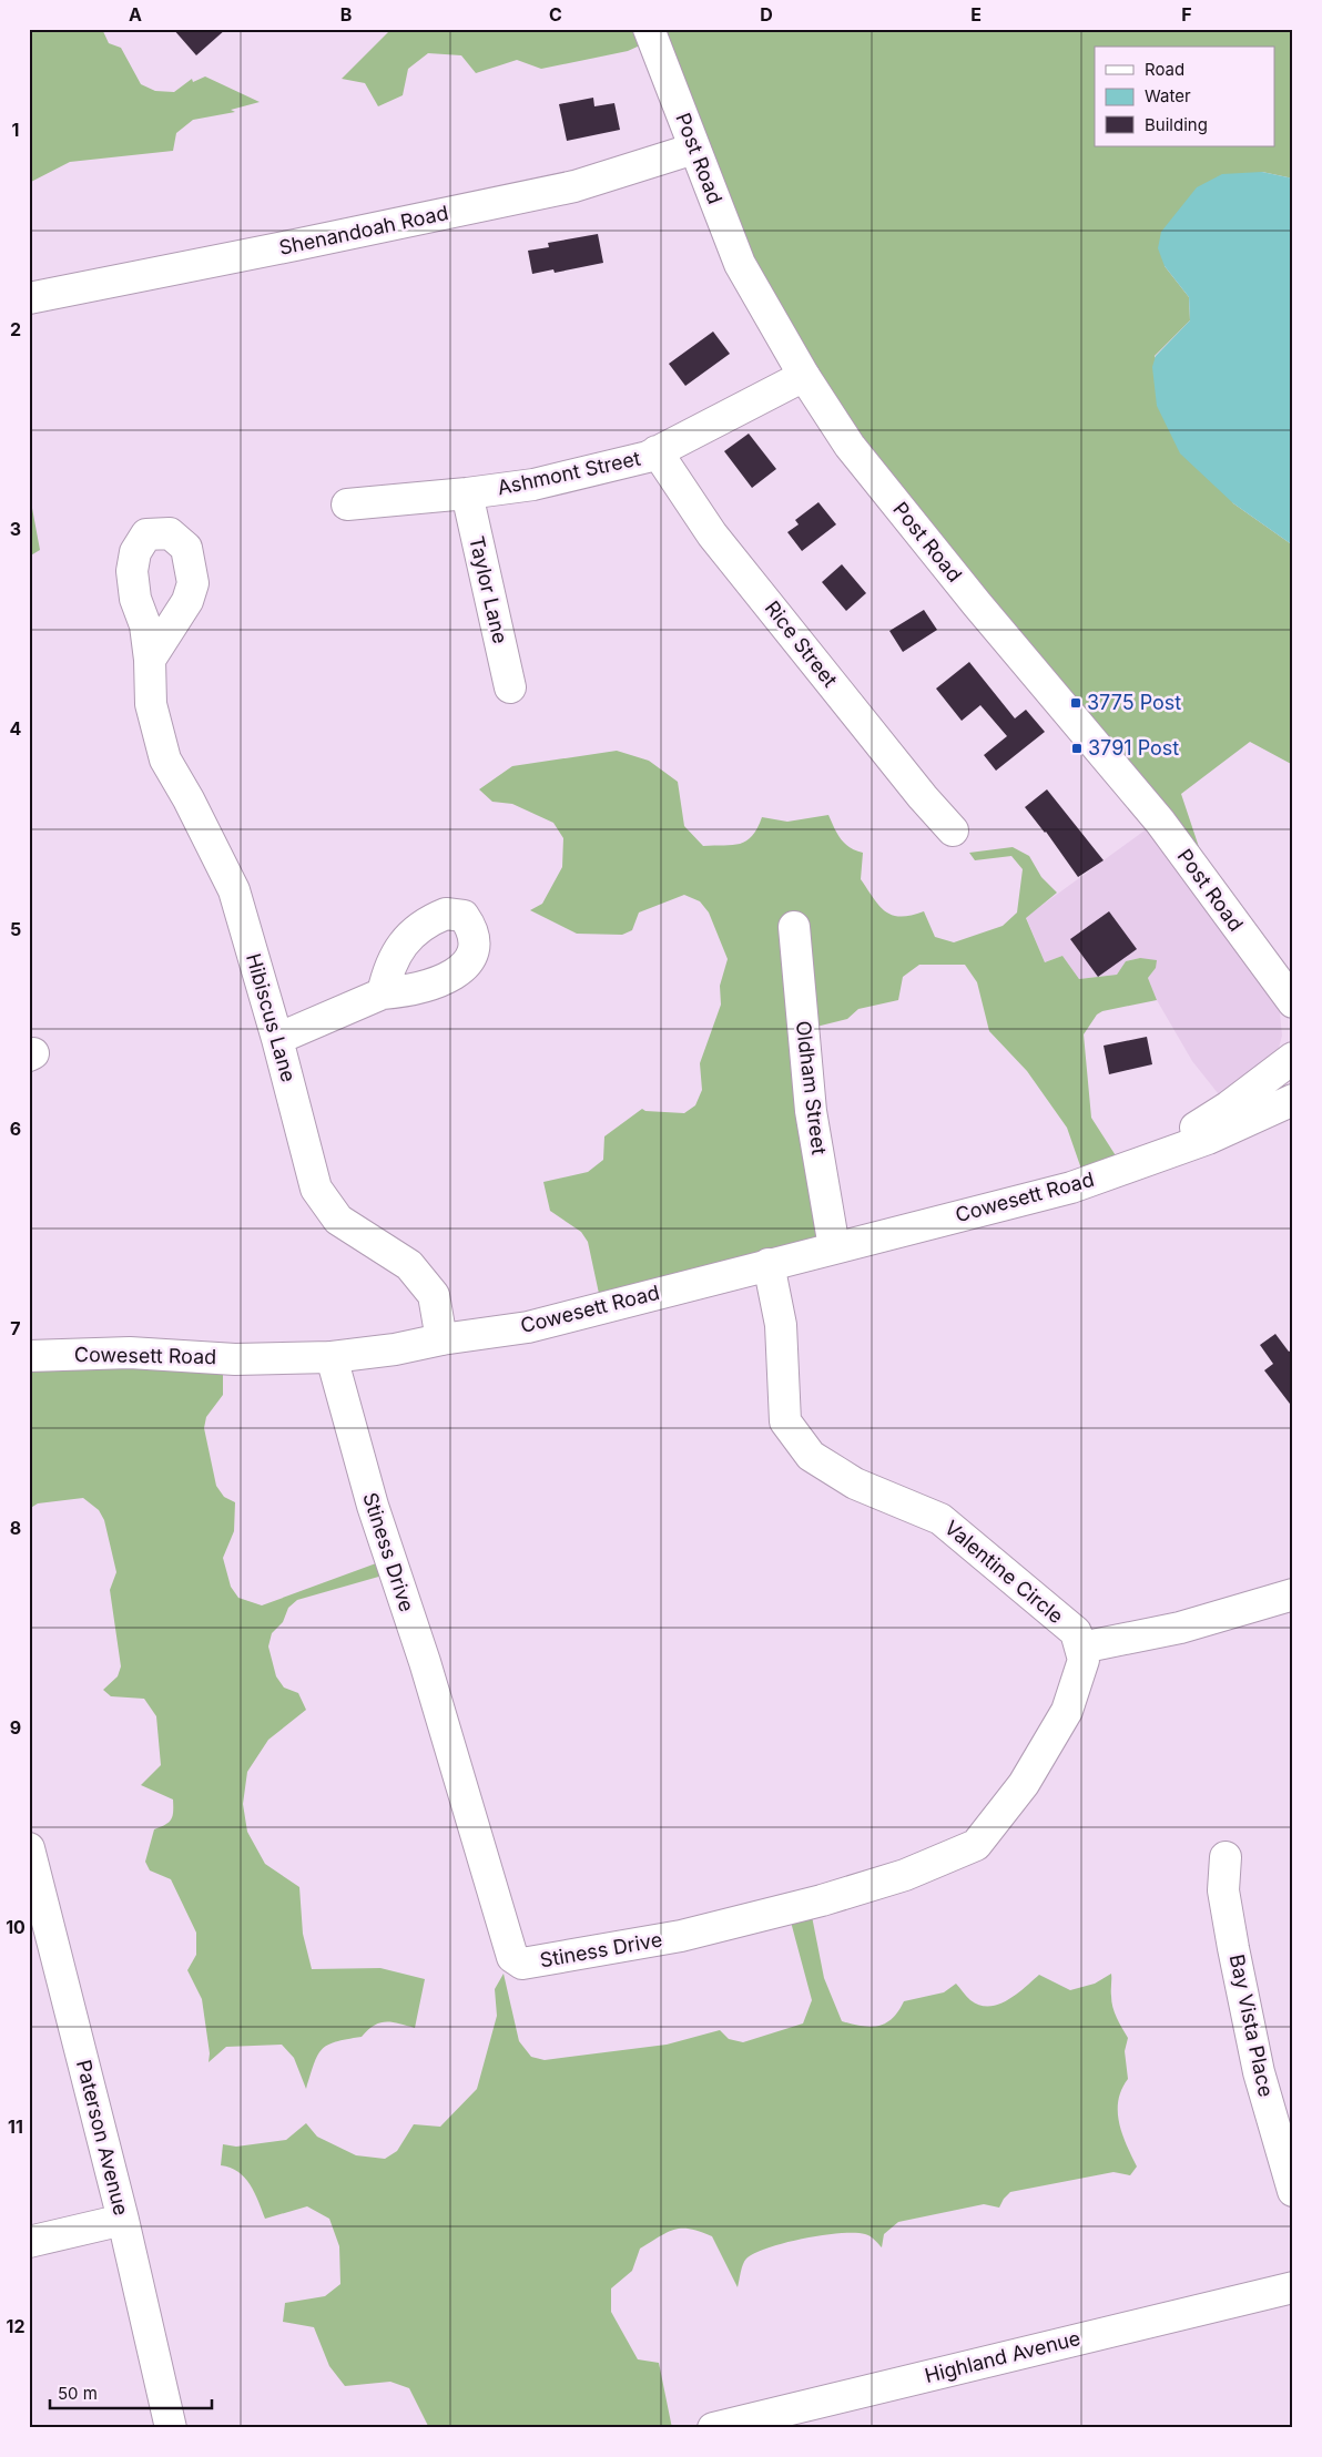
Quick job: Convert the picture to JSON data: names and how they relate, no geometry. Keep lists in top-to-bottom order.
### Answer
{
  "streets": {
    "street": [
      "Post Road",
      "Shenandoah Road",
      "Ashmont Street",
      "Taylor Lane",
      "Rice Street",
      "Hibiscus Lane",
      "Oldham Street",
      "Cowesett Road",
      "Stiness Drive",
      "Valentine Circle",
      "Bay Vista Place",
      "Paterson Avenue",
      "Highland Avenue"
    ]
  },
  "crossings": [
    ["Post Road", "Shenandoah Road"],
    ["Post Road", "Ashmont Street"],
    ["Ashmont Street", "Taylor Lane"],
    ["Ashmont Street", "Rice Street"],
    ["Hibiscus Lane", "Cowesett Road"],
    ["Oldham Street", "Cowesett Road"],
    ["Cowesett Road", "Stiness Drive"],
    ["Cowesett Road", "Valentine Circle"],
    ["Stiness Drive", "Valentine Circle"]
  ],
  "places": {
    "transit": ["3775 Post", "3791 Post"]
  },
  "legend": ["Road", "Water", "Building"],
  "scale_bar": "50 m",
  "grid": {
    "columns": [
      "A",
      "B",
      "C",
      "D",
      "E",
      "F"
    ],
    "rows": [
      "1",
      "2",
      "3",
      "4",
      "5",
      "6",
      "7",
      "8",
      "9",
      "10",
      "11",
      "12"
    ]
  }
}
